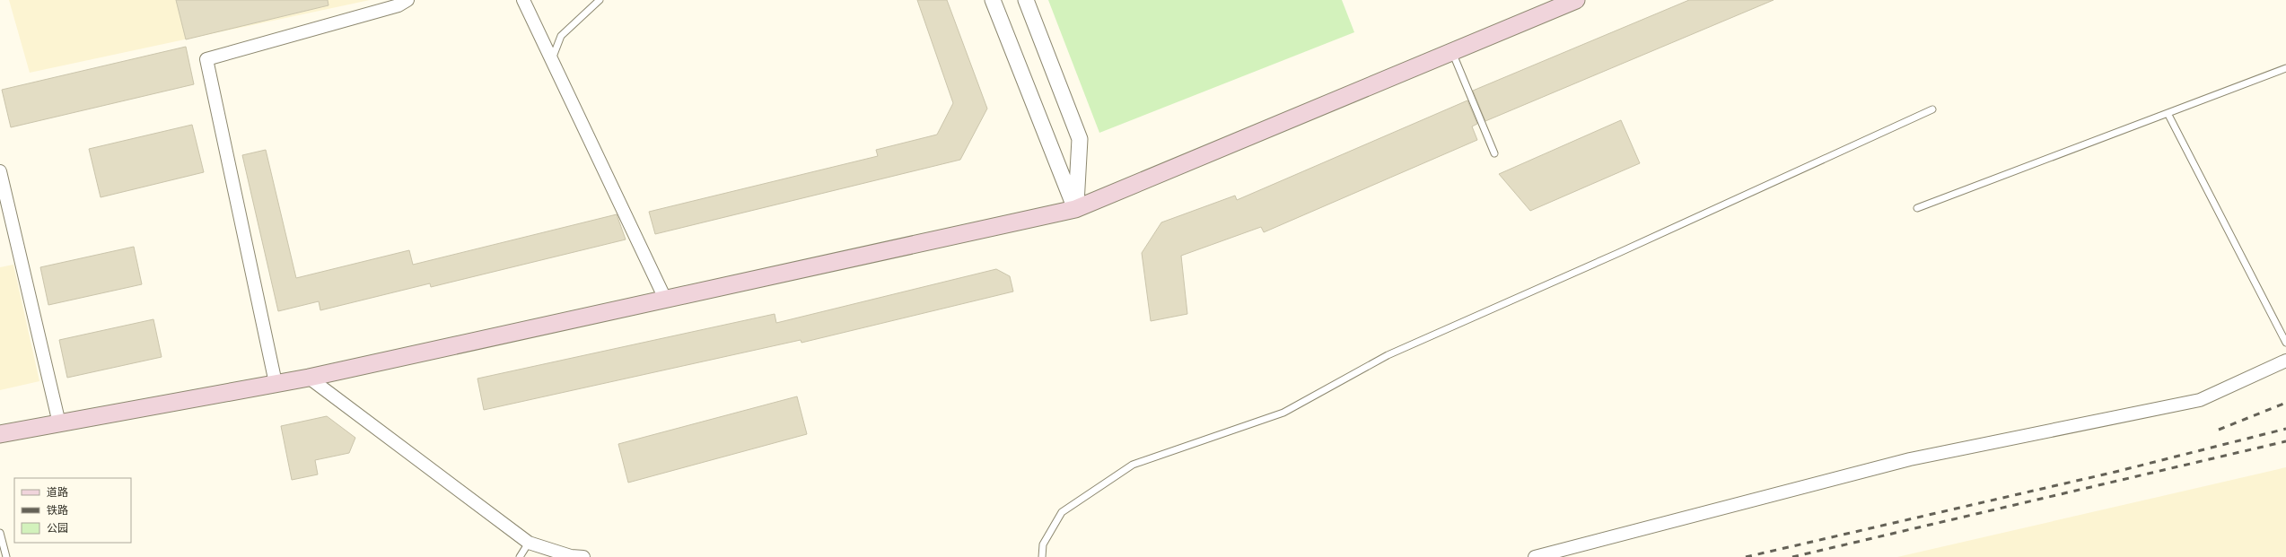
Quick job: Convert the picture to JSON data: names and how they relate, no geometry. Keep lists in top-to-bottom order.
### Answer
{
  "legend": ["道路", "铁路", "公园"]
}
